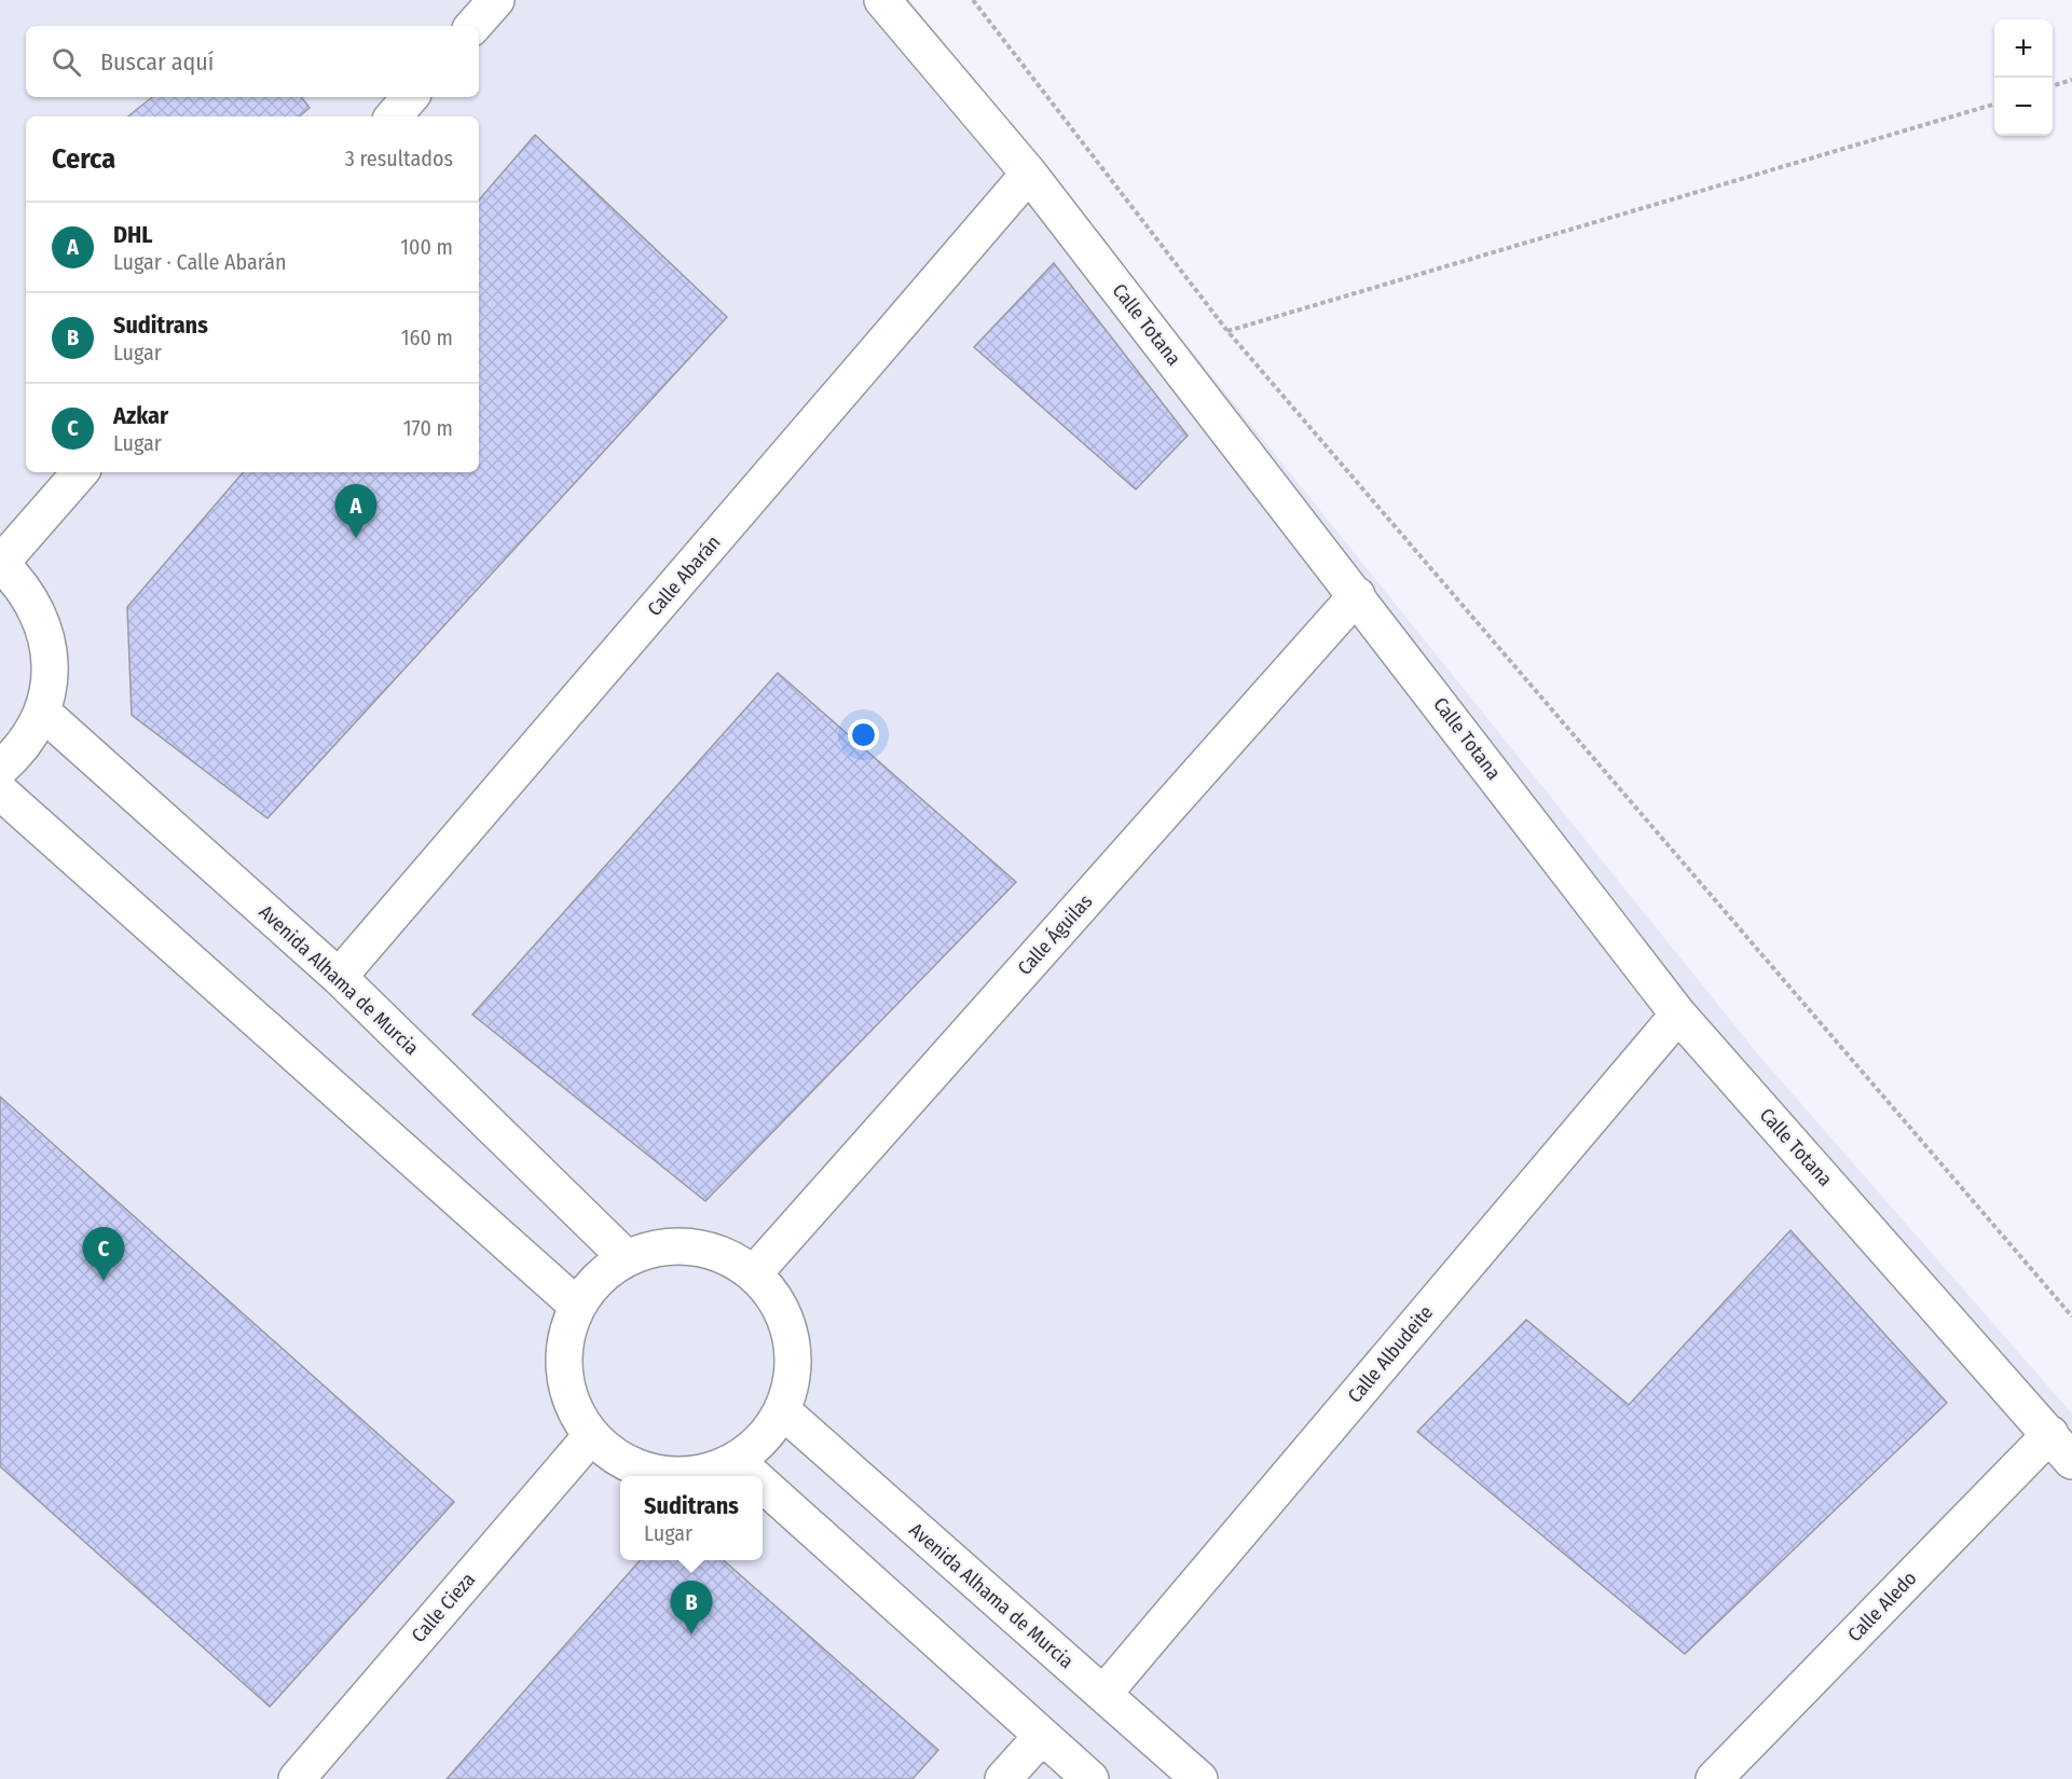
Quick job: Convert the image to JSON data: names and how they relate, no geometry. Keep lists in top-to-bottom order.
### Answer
{
  "streets": {
    "street": [
      "Calle Totana",
      "Calle Abarán",
      "Calle Águilas",
      "Avenida Alhama de Murcia",
      "Calle Albudeite",
      "Calle Aledo",
      "Calle Cieza"
    ]
  },
  "crossings": [
    ["Calle Totana", "Calle Abarán"],
    ["Calle Totana", "Calle Águilas"],
    ["Calle Totana", "Calle Albudeite"],
    ["Calle Totana", "Calle Aledo"],
    ["Calle Abarán", "Avenida Alhama de Murcia"],
    ["Calle Águilas", "Avenida Alhama de Murcia"],
    ["Calle Águilas", "Calle Cieza"],
    ["Avenida Alhama de Murcia", "Calle Albudeite"],
    ["Avenida Alhama de Murcia", "Calle Cieza"]
  ],
  "page": {
    "map_buttons": ["+", "−"],
    "search": "Buscar aquí",
    "heading": ["Cerca", "3 resultados"],
    "list": [
      {
        "mark": "A",
        "name": "DHL",
        "note": "Lugar · Calle Abarán",
        "value": "100 m"
      },
      {
        "mark": "B",
        "name": "Suditrans",
        "note": "Lugar",
        "value": "160 m"
      },
      {
        "mark": "C",
        "name": "Azkar",
        "note": "Lugar",
        "value": "170 m"
      }
    ],
    "pins": ["A", "C", "B"],
    "popup": ["Suditrans", "Lugar"]
  }
}
